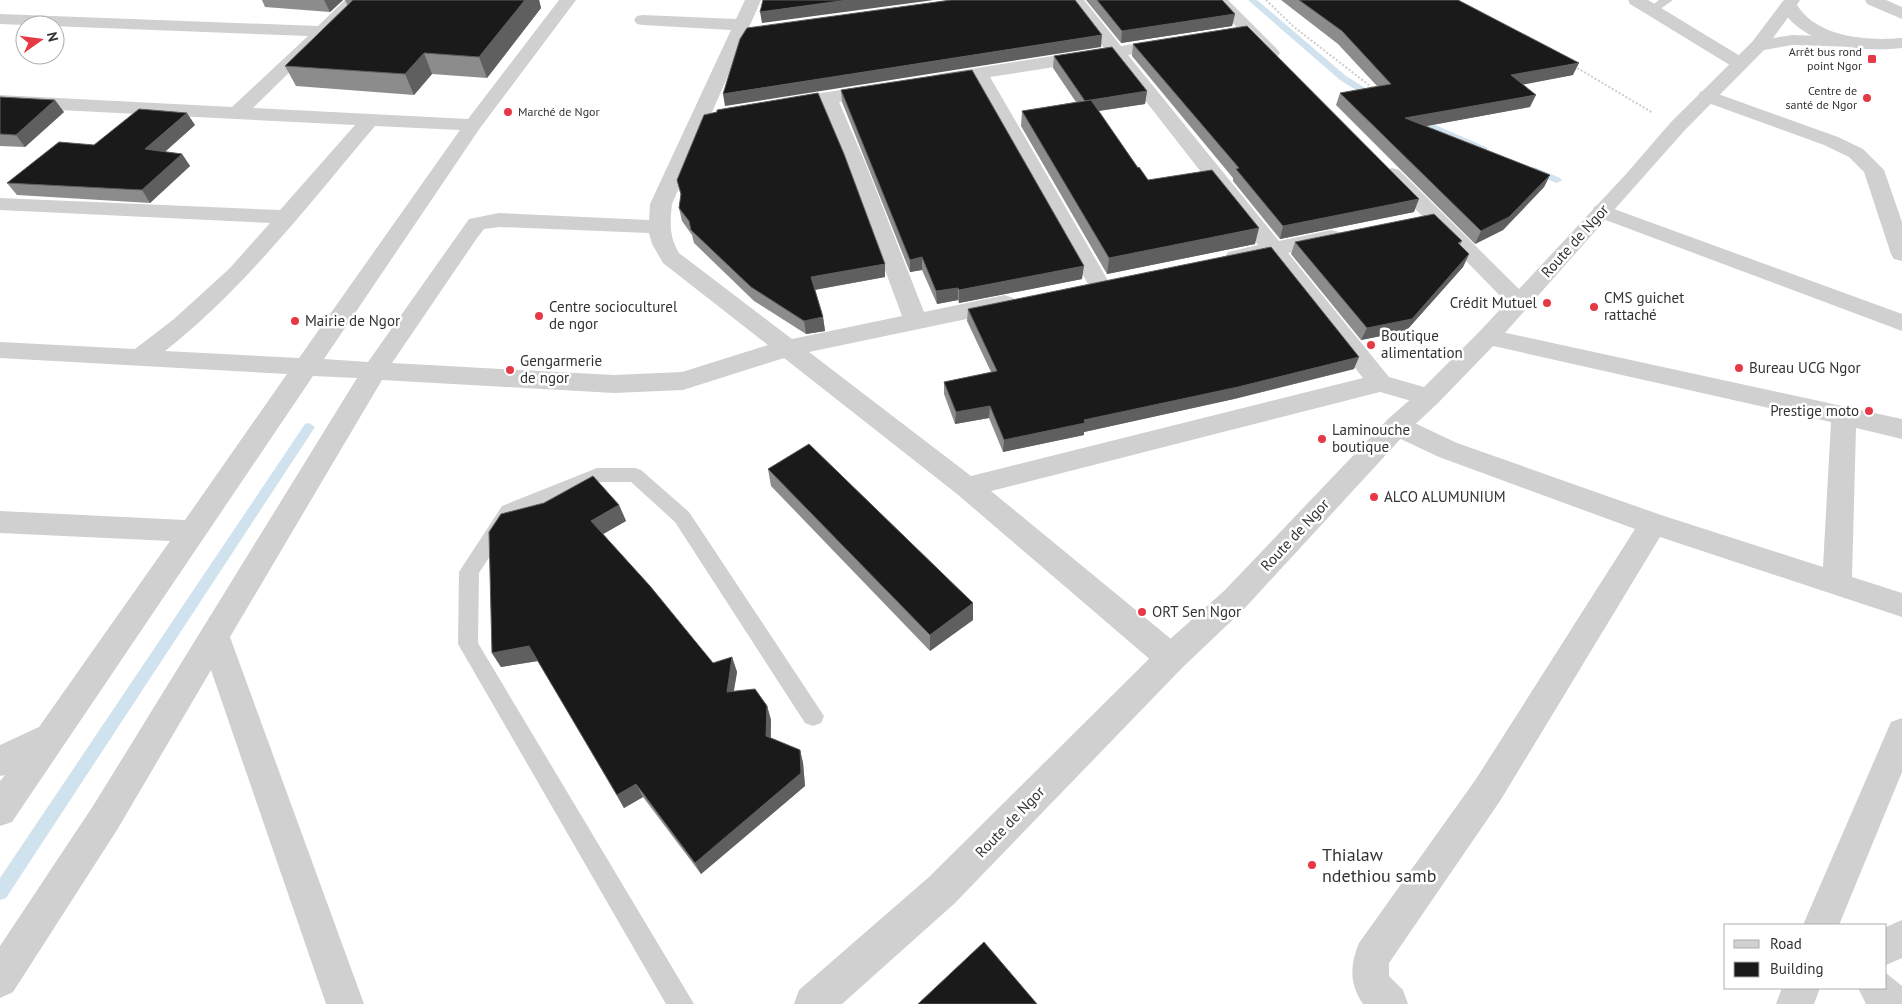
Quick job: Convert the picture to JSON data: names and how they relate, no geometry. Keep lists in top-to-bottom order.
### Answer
{
  "streets": {
    "street": ["Route de Ngor"]
  },
  "places": {
    "transit": ["Arrêt bus rond point Ngor"],
    "other": [
      "Centre de santé de Ngor",
      "Marché de Ngor",
      "Crédit Mutuel",
      "CMS guichet rattaché",
      "Centre socioculturel de ngor",
      "Mairie de Ngor",
      "Boutique alimentation",
      "Bureau UCG Ngor",
      "Gengarmerie de ngor",
      "Prestige moto",
      "Laminouche boutique",
      "ALCO ALUMUNIUM",
      "ORT Sen Ngor",
      "Thialaw ndethiou samb"
    ]
  },
  "legend": ["Road", "Building"],
  "north": "right"
}
